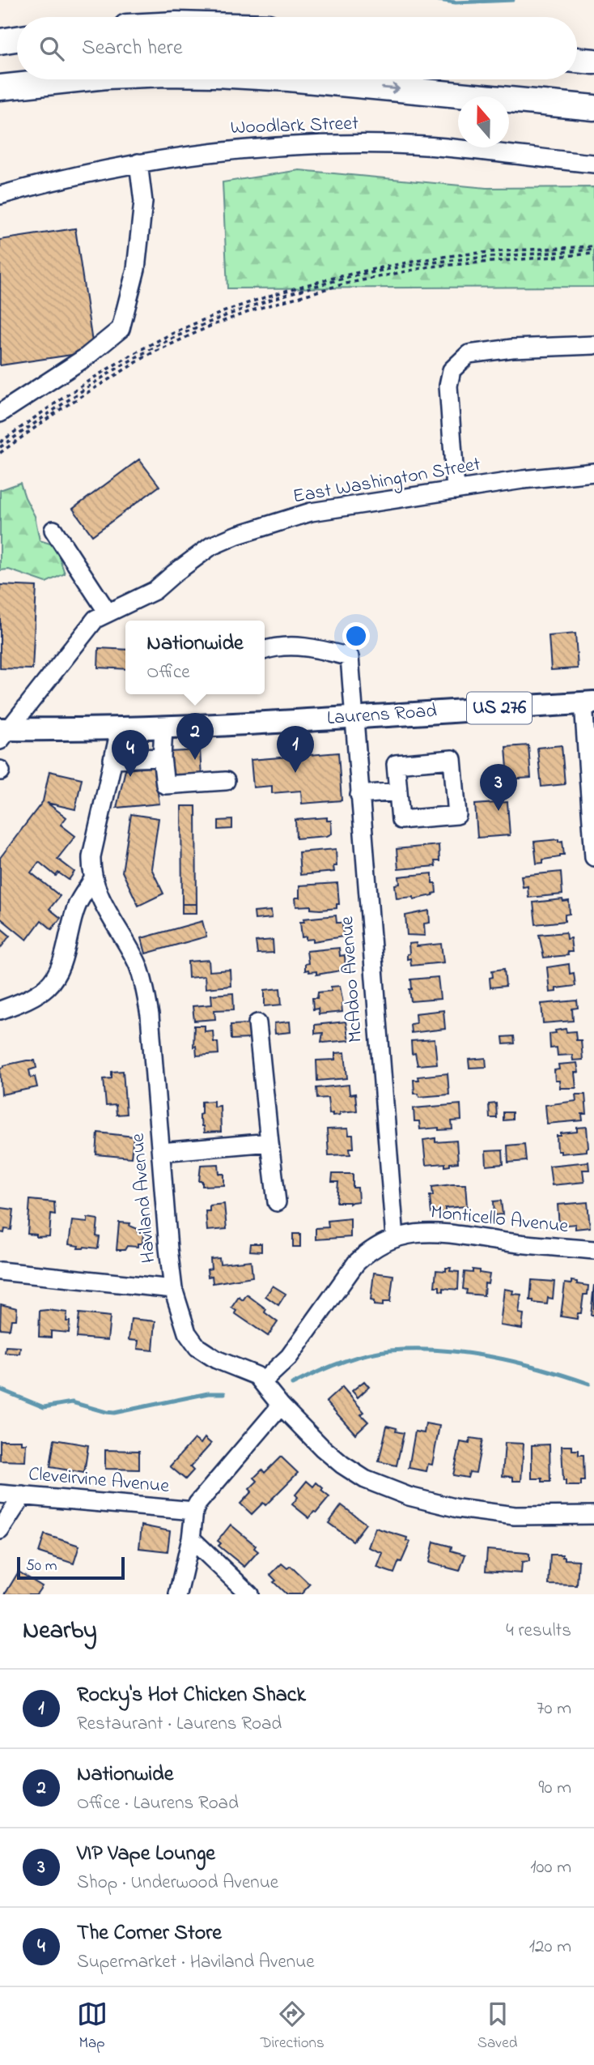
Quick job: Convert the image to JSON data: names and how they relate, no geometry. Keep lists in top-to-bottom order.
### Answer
{
  "streets": {
    "main road": ["US 276", "Laurens Road"],
    "street": [
      "Woodlark Street",
      "East Washington Street",
      "McAdoo Avenue",
      "Haviland Avenue",
      "Monticello Avenue",
      "Cleveirvine Avenue"
    ]
  },
  "crossings": [
    ["East Washington Street", "Laurens Road"],
    ["Laurens Road", "McAdoo Avenue"],
    ["Laurens Road", "Haviland Avenue"],
    ["McAdoo Avenue", "Monticello Avenue"],
    ["Haviland Avenue", "Monticello Avenue"]
  ],
  "scale_bar": "50 m",
  "north": "top",
  "page": {
    "search": "Search here",
    "popup": ["Nationwide", "Office"],
    "pins": [
      "2",
      "1",
      "4",
      "3"
    ],
    "scale": "50 m",
    "heading": ["Nearby", "4 results"],
    "list": [
      {
        "mark": "1",
        "name": "Rocky's Hot Chicken Shack",
        "note": "Restaurant · Laurens Road",
        "value": "70 m"
      },
      {
        "mark": "2",
        "name": "Nationwide",
        "note": "Office · Laurens Road",
        "value": "90 m"
      },
      {
        "mark": "3",
        "name": "VIP Vape Lounge",
        "note": "Shop · Underwood Avenue",
        "value": "100 m"
      },
      {
        "mark": "4",
        "name": "The Corner Store",
        "note": "Supermarket · Haviland Avenue",
        "value": "120 m"
      }
    ],
    "nav": ["Map", "Directions", "Saved"]
  }
}
